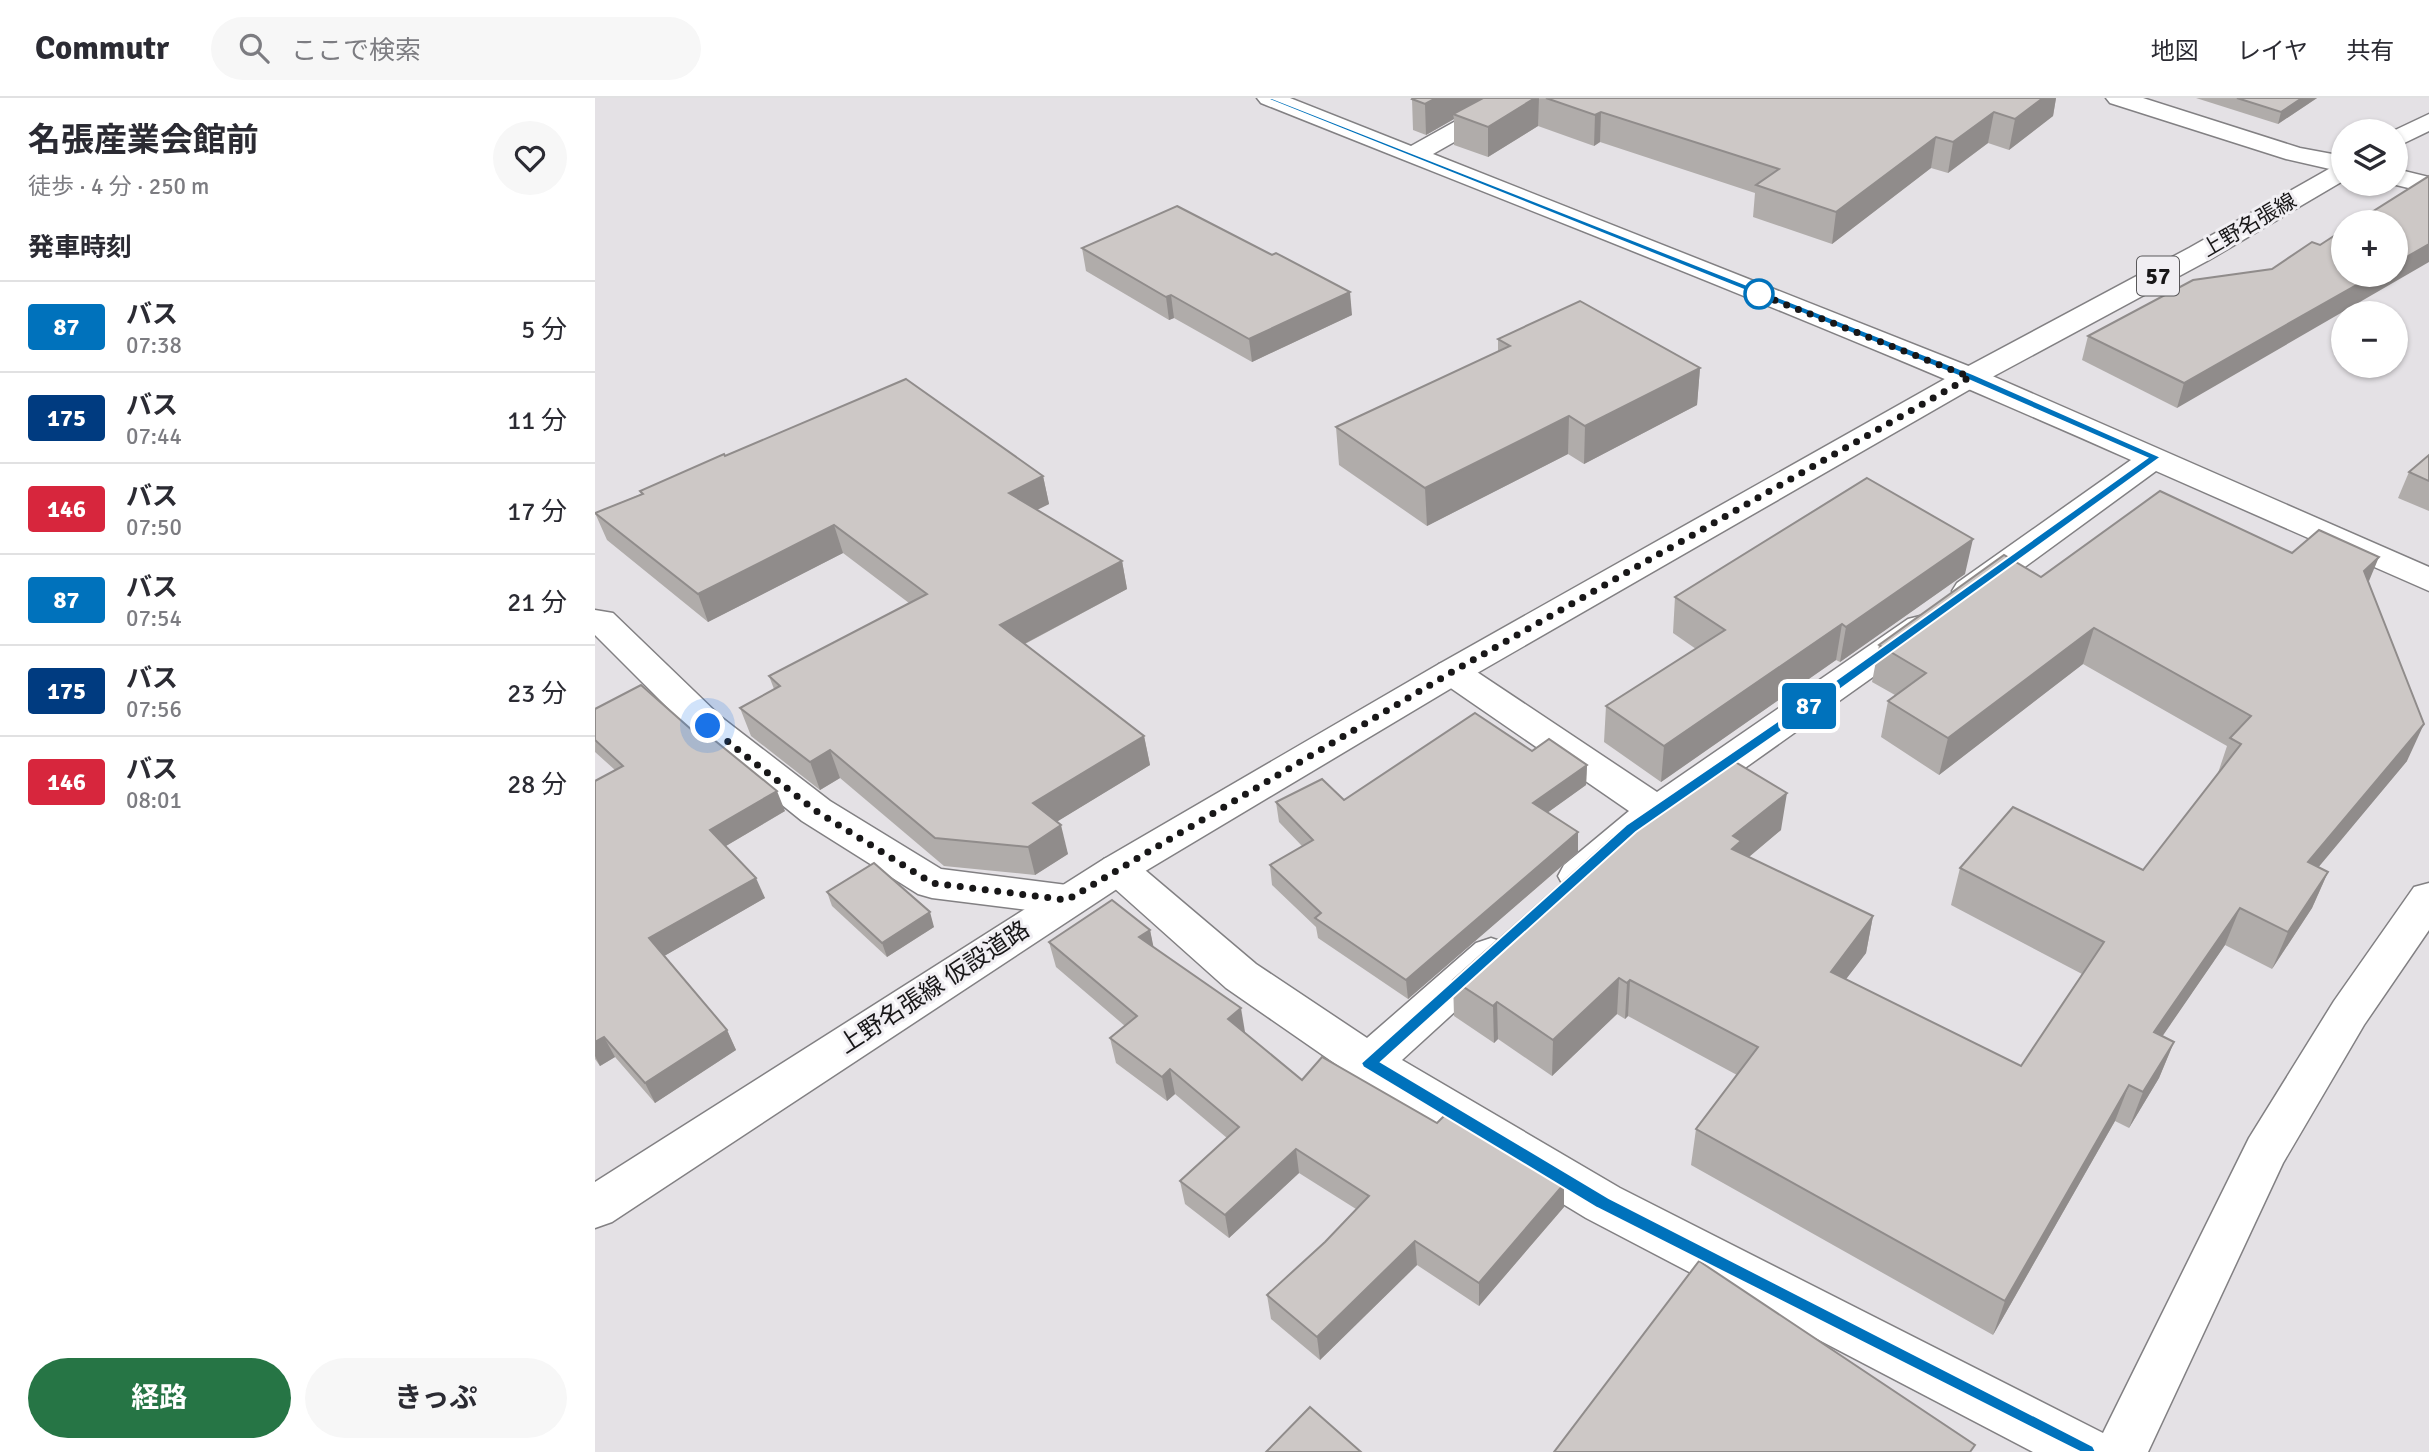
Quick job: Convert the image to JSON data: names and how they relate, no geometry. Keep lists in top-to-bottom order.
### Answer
{
  "streets": {
    "street": ["上野名張線", "57", "上野名張線 仮設道路"]
  },
  "crossings": [
    ["上野名張線", "上野名張線 仮設道路"]
  ],
  "lines": ["bus line 87"],
  "page": {
    "header": "Commutr",
    "search": "ここで検索",
    "nav": ["地図", "レイヤ", "共有"],
    "heading": [
      ["名張産業会館前", "徒歩 · 4 分 · 250 m"],
      "発車時刻"
    ],
    "on_map": "87",
    "map_buttons": ["+", "−"],
    "list": [
      {
        "mark": "87",
        "name": "バス",
        "note": "07:38",
        "value": "5 分"
      },
      {
        "mark": "175",
        "name": "バス",
        "note": "07:44",
        "value": "11 分"
      },
      {
        "mark": "146",
        "name": "バス",
        "note": "07:50",
        "value": "17 分"
      },
      {
        "mark": "87",
        "name": "バス",
        "note": "07:54",
        "value": "21 分"
      },
      {
        "mark": "175",
        "name": "バス",
        "note": "07:56",
        "value": "23 分"
      },
      {
        "mark": "146",
        "name": "バス",
        "note": "08:01",
        "value": "28 分"
      }
    ],
    "buttons": ["経路", "きっぷ"]
  }
}
